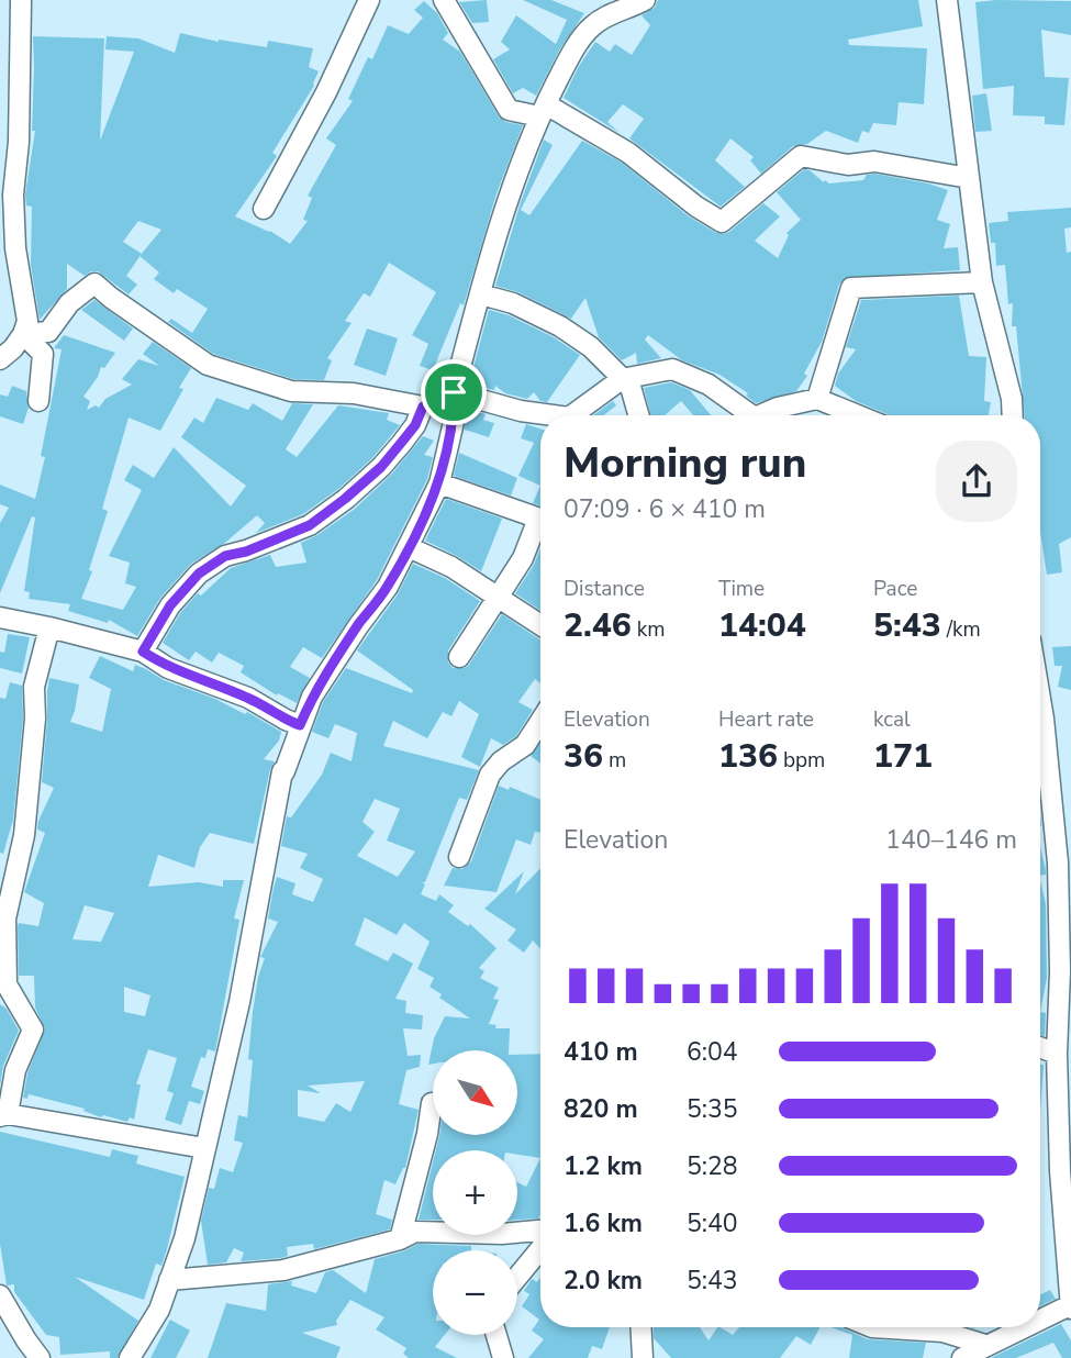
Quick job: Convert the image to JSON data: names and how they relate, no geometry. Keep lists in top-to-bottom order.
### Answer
{
  "north": "bottom right",
  "page": {
    "heading": ["Morning run", "07:09 · 6 × 410 m"],
    "stats": [
      ["Distance", "2.46 km"],
      ["Time", "14:04"],
      ["Pace", "5:43 /km"],
      ["Elevation", "36 m"],
      ["Heart rate", "136 bpm"],
      ["kcal", "171"]
    ],
    "chart": ["Elevation", "140–146 m"],
    "list": [
      {
        "name": "410 m",
        "note": "6:04"
      },
      {
        "name": "820 m",
        "note": "5:35"
      },
      {
        "name": "1.2 km",
        "note": "5:28"
      },
      {
        "name": "1.6 km",
        "note": "5:40"
      },
      {
        "name": "2.0 km",
        "note": "5:43"
      }
    ],
    "map_buttons": ["+", "−"]
  }
}
